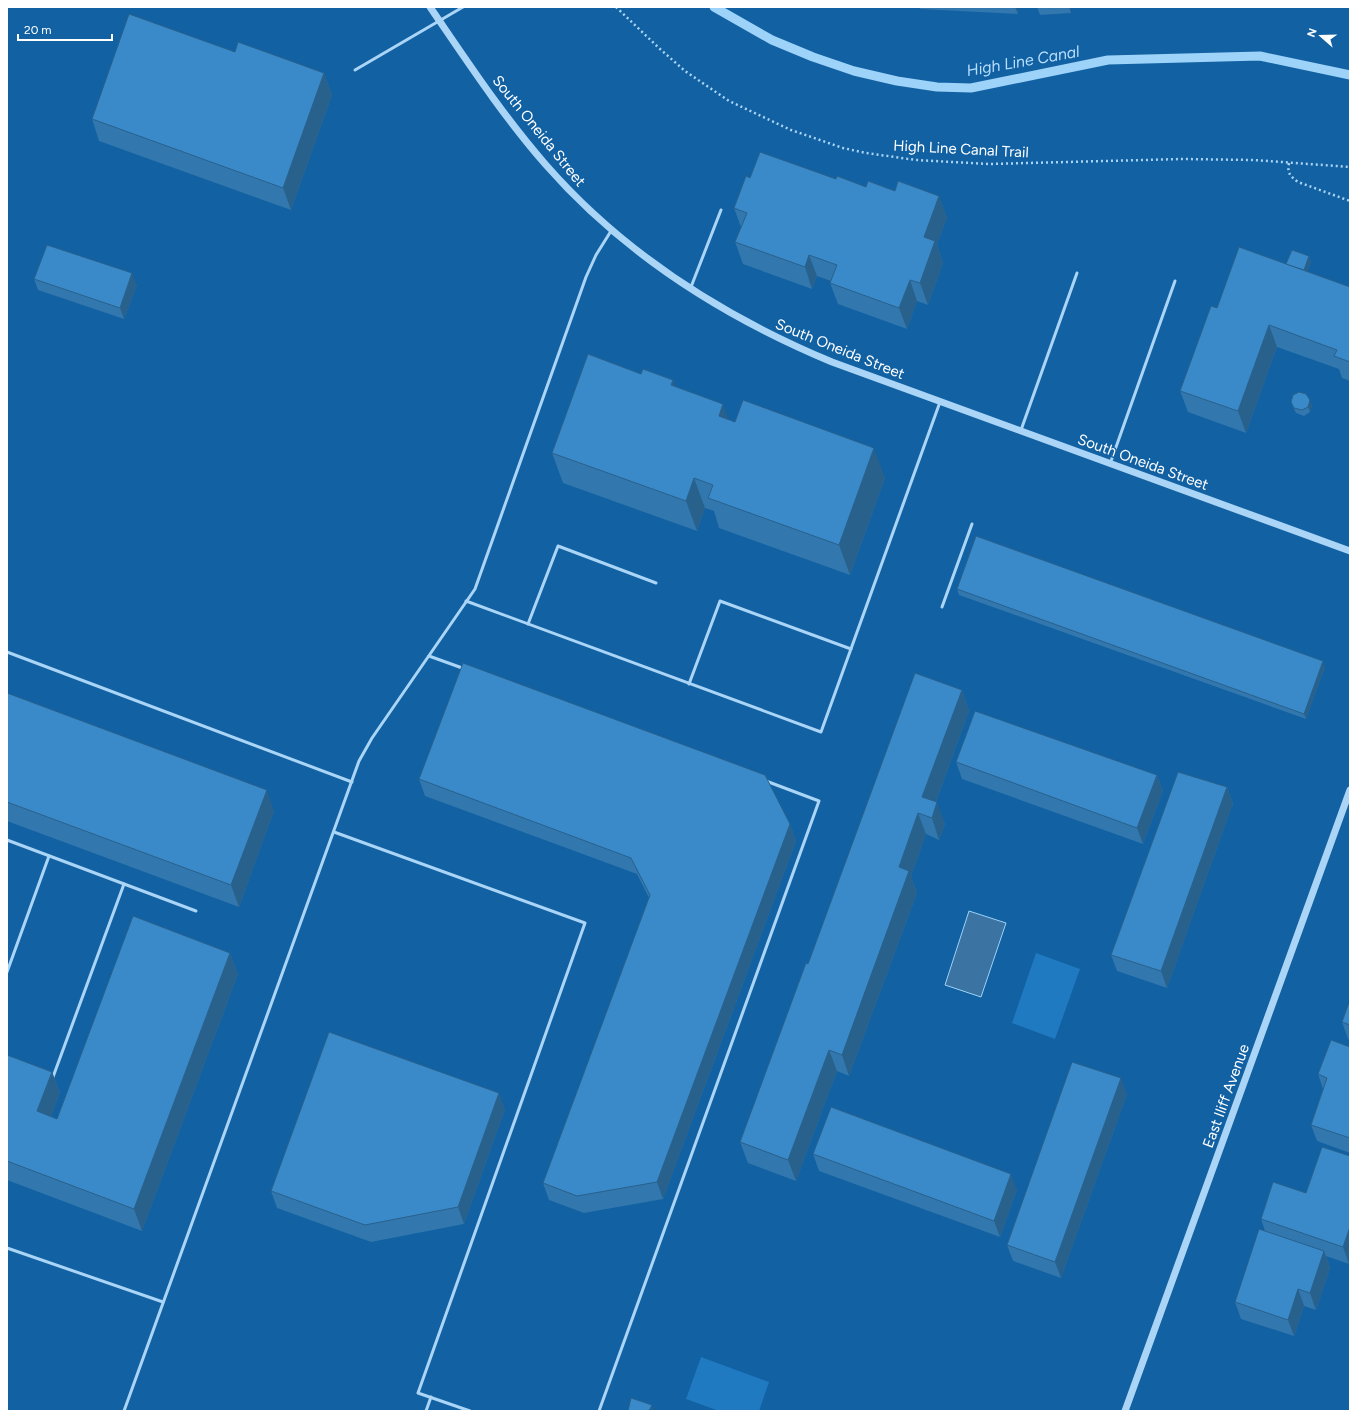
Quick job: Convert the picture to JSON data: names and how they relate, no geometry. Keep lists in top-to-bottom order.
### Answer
{
  "streets": {
    "street": ["South Oneida Street", "East Iliff Avenue"],
    "path": ["High Line Canal Trail"]
  },
  "water": ["High Line Canal"],
  "scale_bar": "20 m",
  "north": "left"
}
